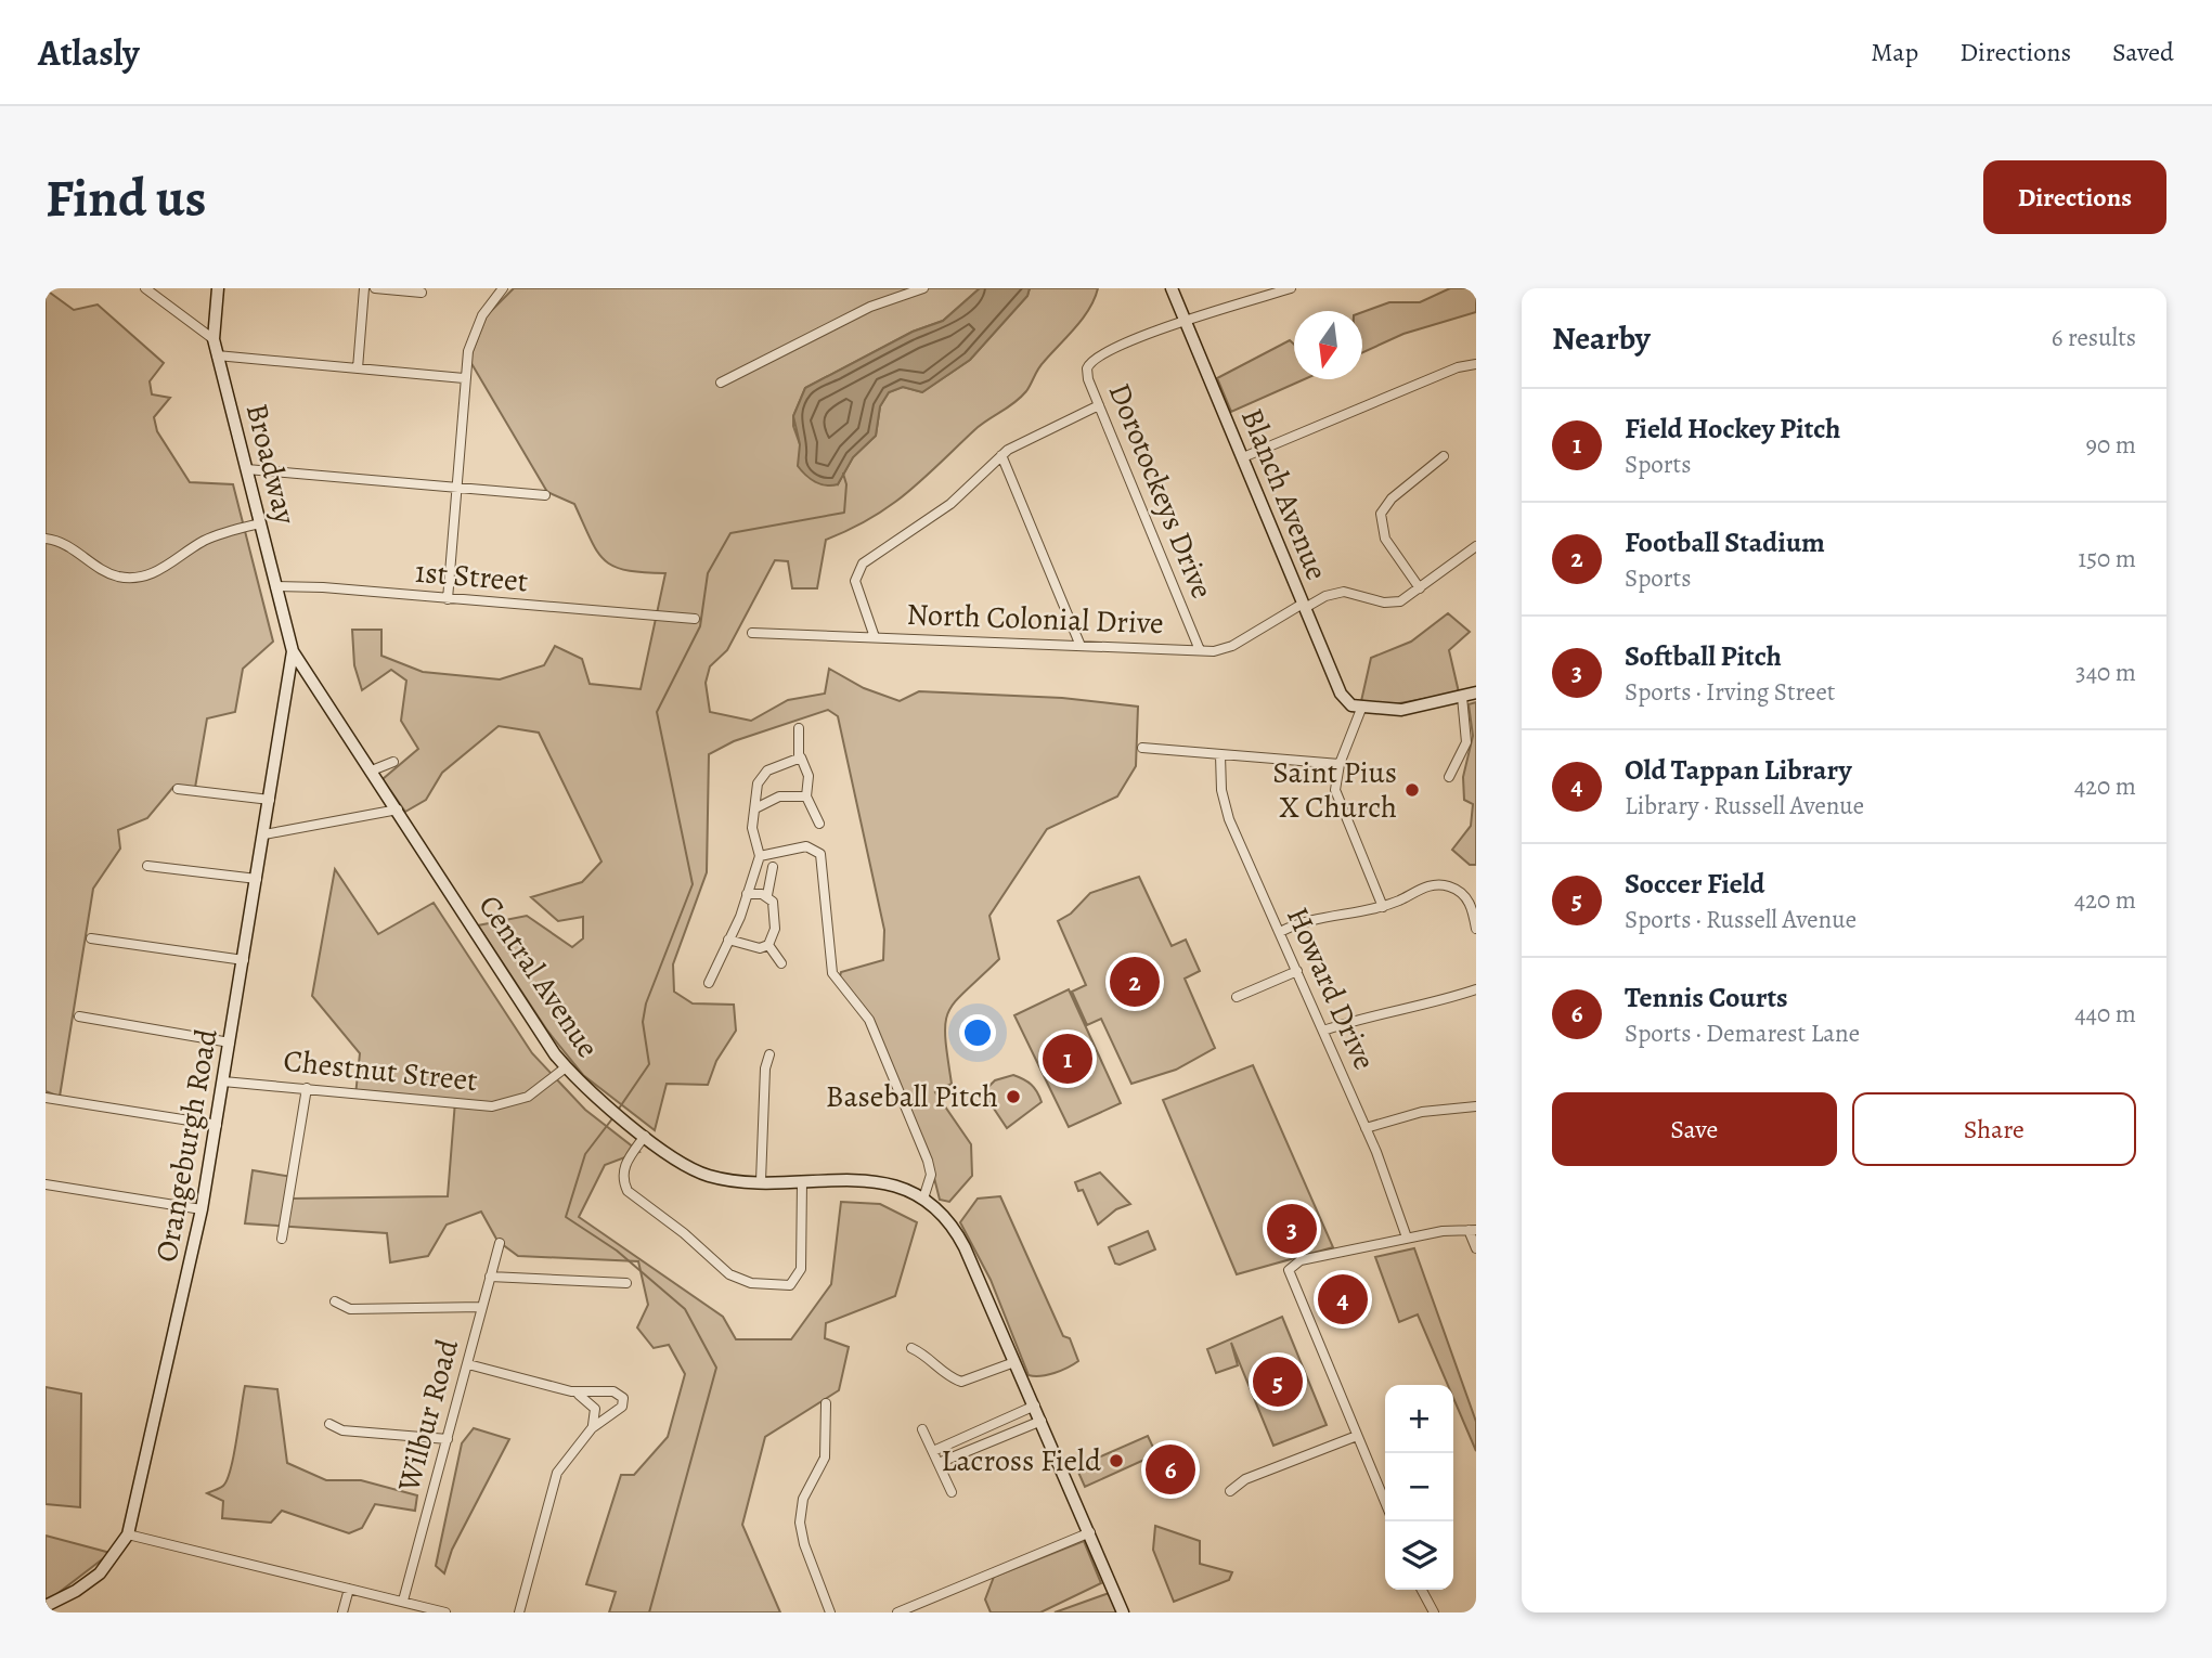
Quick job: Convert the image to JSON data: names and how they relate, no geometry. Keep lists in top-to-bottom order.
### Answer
{
  "streets": {
    "street": [
      "Broadway",
      "Dorotockeys Drive",
      "Blanch Avenue",
      "1st Street",
      "North Colonial Drive",
      "Central Avenue",
      "Howard Drive",
      "Chestnut Street",
      "Orangeburgh Road",
      "Wilbur Road"
    ]
  },
  "crossings": [
    ["Broadway", "1st Street"],
    ["Broadway", "Central Avenue"],
    ["Broadway", "Orangeburgh Road"],
    ["Dorotockeys Drive", "Blanch Avenue"],
    ["Dorotockeys Drive", "North Colonial Drive"],
    ["Blanch Avenue", "North Colonial Drive"],
    ["Central Avenue", "Chestnut Street"],
    ["Central Avenue", "Orangeburgh Road"],
    ["Chestnut Street", "Orangeburgh Road"]
  ],
  "places": ["Saint Pius X Church", "Baseball Pitch", "Lacross Field"],
  "north": "bottom",
  "page": {
    "header": "Atlasly",
    "nav": ["Map", "Directions", "Saved"],
    "buttons": [
      "Directions",
      ["Save", "Share"]
    ],
    "title": "Find us",
    "heading": ["Nearby", "6 results"],
    "list": [
      {
        "mark": "1",
        "name": "Field Hockey Pitch",
        "note": "Sports",
        "value": "90 m"
      },
      {
        "mark": "2",
        "name": "Football Stadium",
        "note": "Sports",
        "value": "150 m"
      },
      {
        "mark": "3",
        "name": "Softball Pitch",
        "note": "Sports · Irving Street",
        "value": "340 m"
      },
      {
        "mark": "4",
        "name": "Old Tappan Library",
        "note": "Library · Russell Avenue",
        "value": "420 m"
      },
      {
        "mark": "5",
        "name": "Soccer Field",
        "note": "Sports · Russell Avenue",
        "value": "420 m"
      },
      {
        "mark": "6",
        "name": "Tennis Courts",
        "note": "Sports · Demarest Lane",
        "value": "440 m"
      }
    ],
    "pins": [
      "2",
      "1",
      "3",
      "4",
      "5",
      "6"
    ],
    "map_buttons": ["+", "−"]
  }
}
